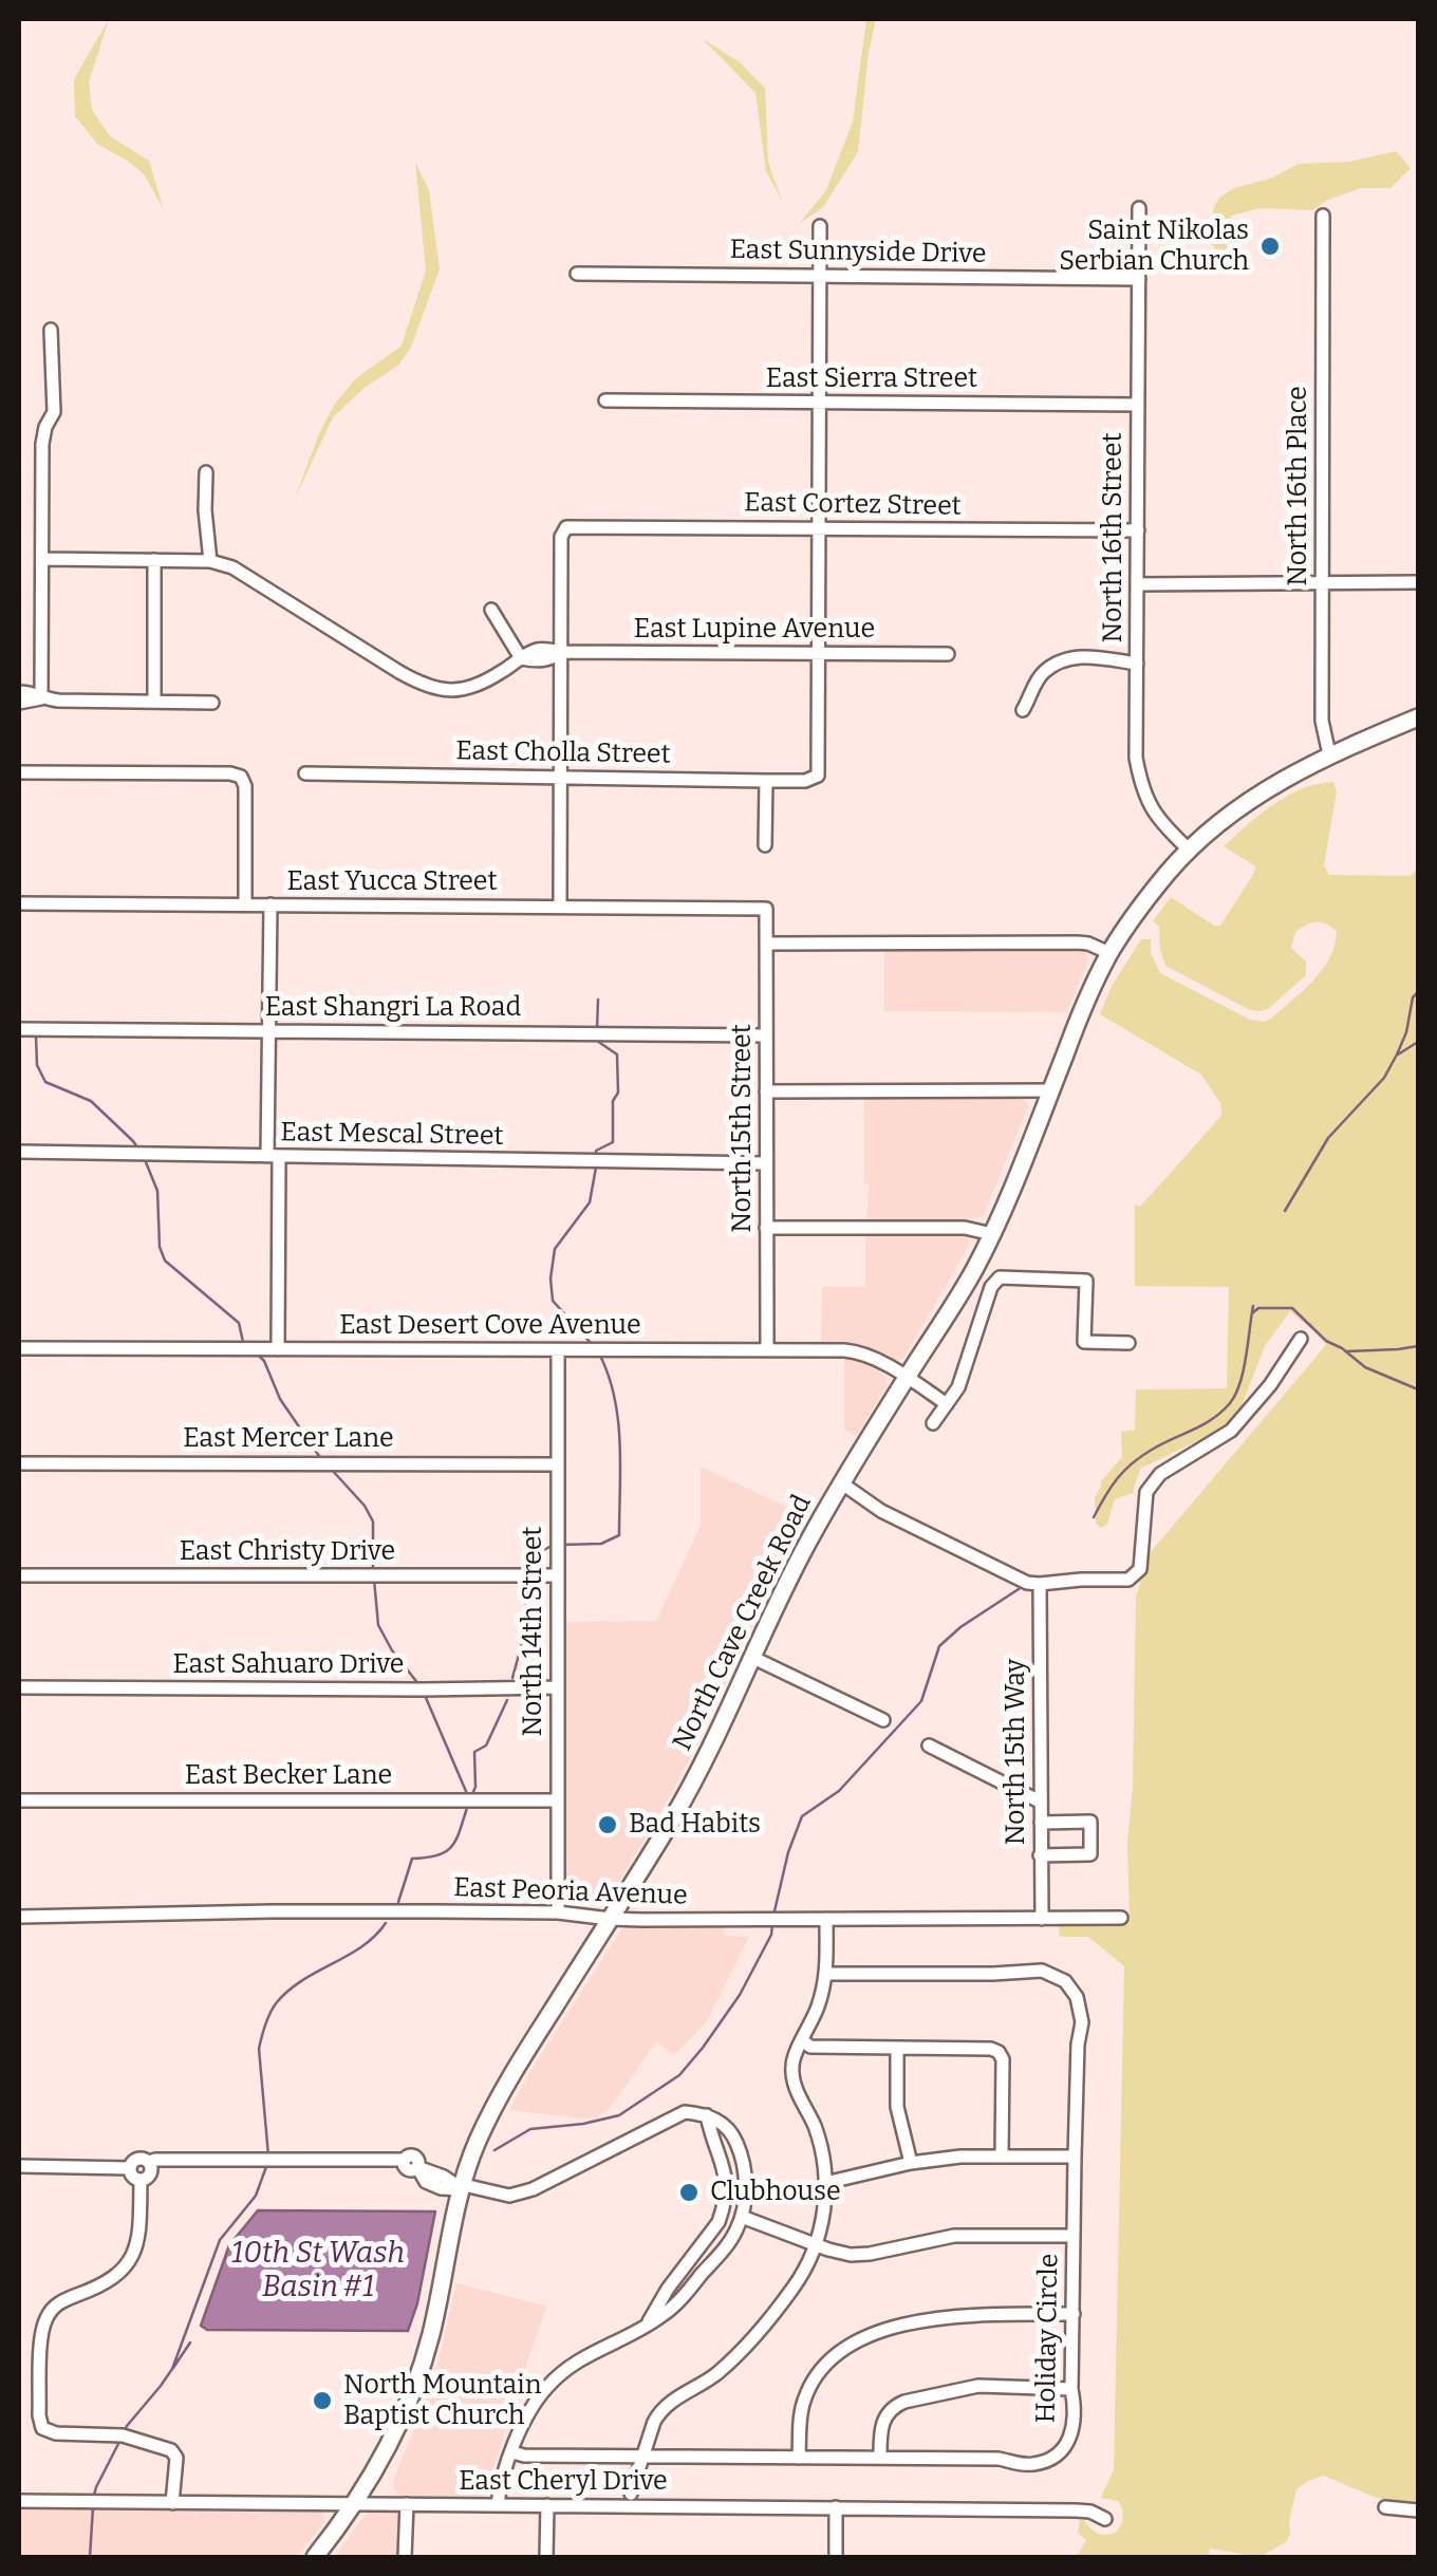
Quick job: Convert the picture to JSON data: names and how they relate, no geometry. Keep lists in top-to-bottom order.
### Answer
{
  "streets": {
    "main road": ["North Cave Creek Road"],
    "street": [
      "East Sunnyside Drive",
      "East Sierra Street",
      "North 16th Place",
      "East Cortez Street",
      "North 16th Street",
      "East Lupine Avenue",
      "East Cholla Street",
      "East Yucca Street",
      "East Shangri La Road",
      "North 15th Street",
      "East Mescal Street",
      "East Desert Cove Avenue",
      "East Mercer Lane",
      "East Christy Drive",
      "North 14th Street",
      "East Sahuaro Drive",
      "North 15th Way",
      "East Becker Lane",
      "East Peoria Avenue",
      "Holiday Circle",
      "East Cheryl Drive"
    ]
  },
  "crossings": [
    ["East Sunnyside Drive", "North 16th Street"],
    ["East Sierra Street", "North 16th Street"],
    ["North 16th Place", "North Cave Creek Road"],
    ["East Cortez Street", "North 16th Street"],
    ["East Cortez Street", "East Lupine Avenue"],
    ["North 16th Street", "North Cave Creek Road"],
    ["East Lupine Avenue", "East Cholla Street"],
    ["East Yucca Street", "North 15th Street"],
    ["East Shangri La Road", "North 15th Street"],
    ["North 15th Street", "East Mescal Street"],
    ["North 15th Street", "East Desert Cove Avenue"],
    ["East Desert Cove Avenue", "North Cave Creek Road"],
    ["East Desert Cove Avenue", "North 14th Street"],
    ["East Mercer Lane", "North 14th Street"],
    ["East Christy Drive", "North 14th Street"],
    ["North Cave Creek Road", "East Peoria Avenue"],
    ["North Cave Creek Road", "East Cheryl Drive"],
    ["North 14th Street", "East Sahuaro Drive"],
    ["North 14th Street", "East Becker Lane"],
    ["North 14th Street", "East Peoria Avenue"],
    ["North 15th Way", "East Peoria Avenue"]
  ],
  "water": ["10th St Wash Basin #1"],
  "places": [
    "Saint Nikolas Serbian Church",
    "Bad Habits",
    "Clubhouse",
    "North Mountain Baptist Church"
  ]
}
